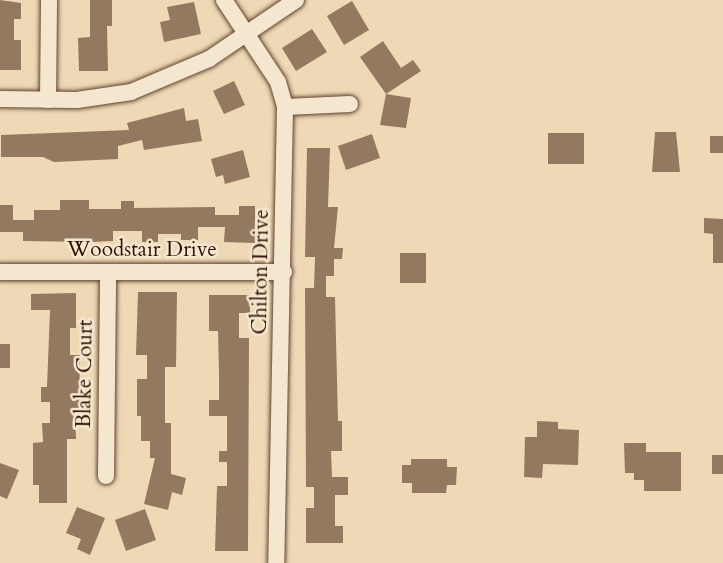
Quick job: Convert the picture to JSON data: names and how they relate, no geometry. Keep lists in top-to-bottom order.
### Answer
{
  "streets": {
    "street": ["Woodstair Drive", "Chilton Drive", "Blake Court"]
  },
  "crossings": [
    ["Woodstair Drive", "Chilton Drive"],
    ["Woodstair Drive", "Blake Court"]
  ]
}
